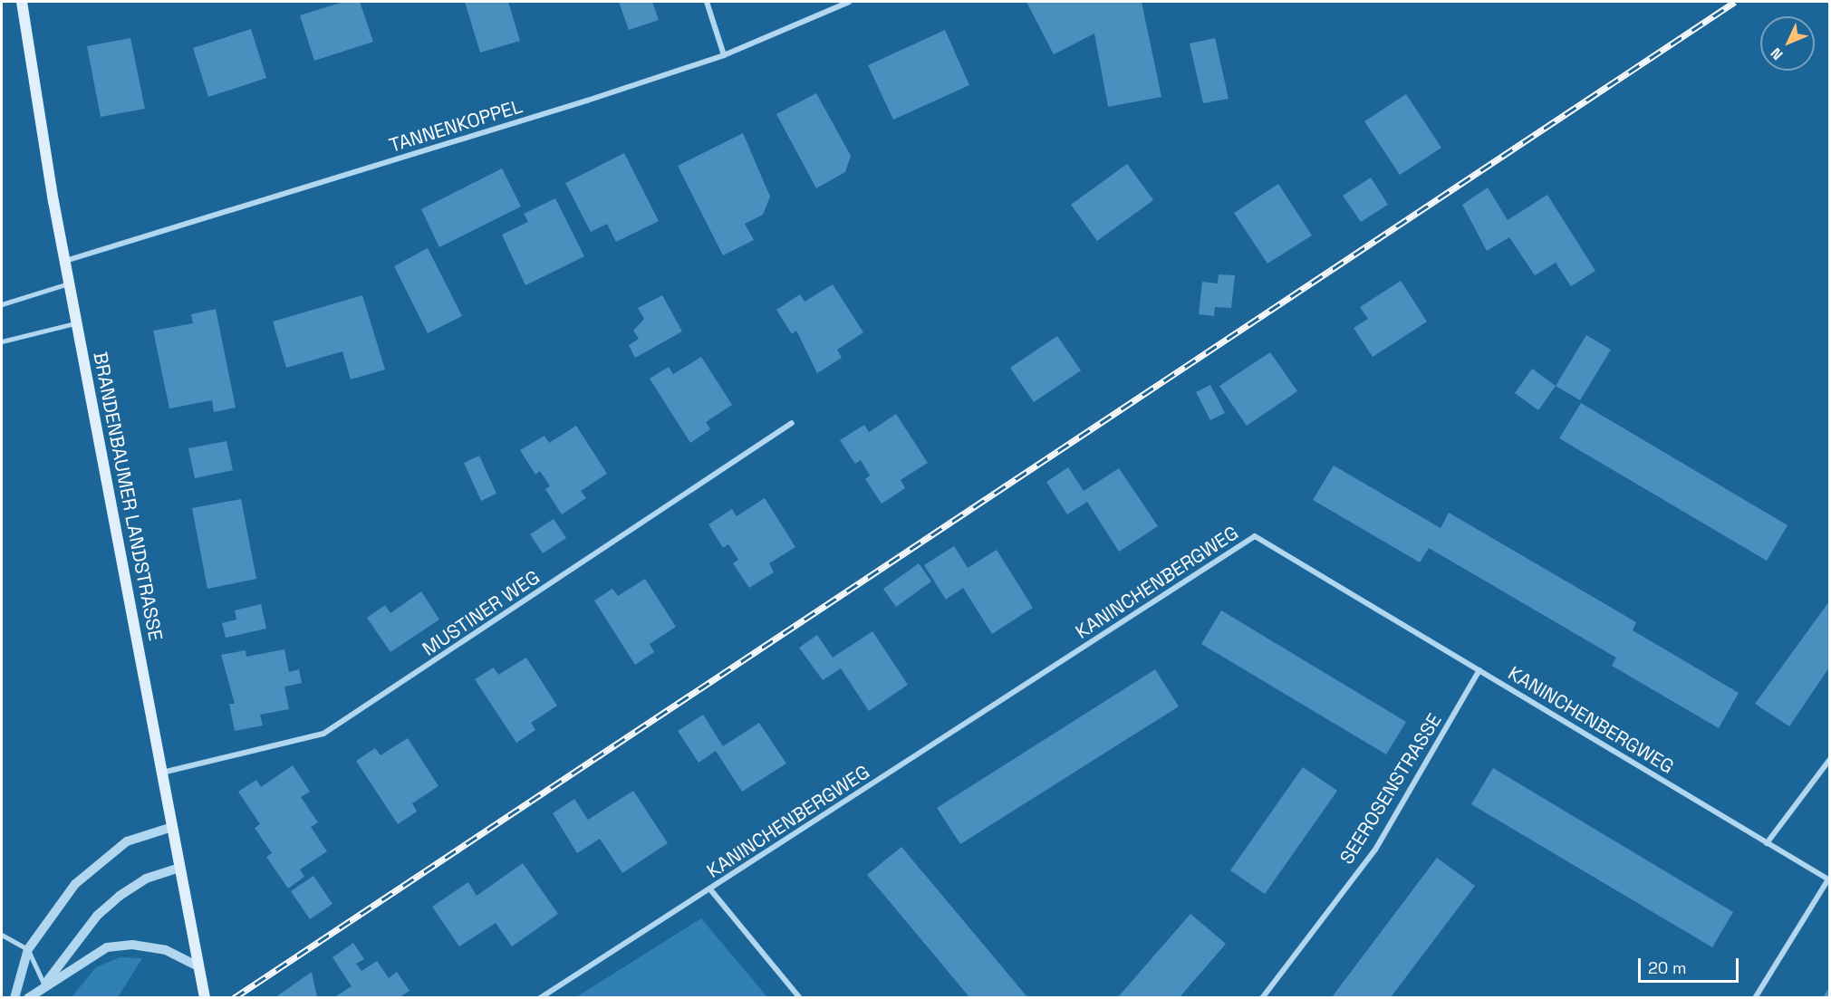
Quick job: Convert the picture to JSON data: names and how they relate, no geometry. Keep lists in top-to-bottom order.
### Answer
{
  "streets": {
    "main road": ["BRANDENBAUMER LANDSTRASSE"],
    "street": [
      "TANNENKOPPEL",
      "KANINCHENBERGWEG",
      "MUSTINER WEG",
      "SEEROSENSTRASSE"
    ]
  },
  "crossings": [
    ["TANNENKOPPEL", "BRANDENBAUMER LANDSTRASSE"],
    ["BRANDENBAUMER LANDSTRASSE", "MUSTINER WEG"],
    ["KANINCHENBERGWEG", "SEEROSENSTRASSE"]
  ],
  "scale_bar": "20 m",
  "north": "bottom left"
}
